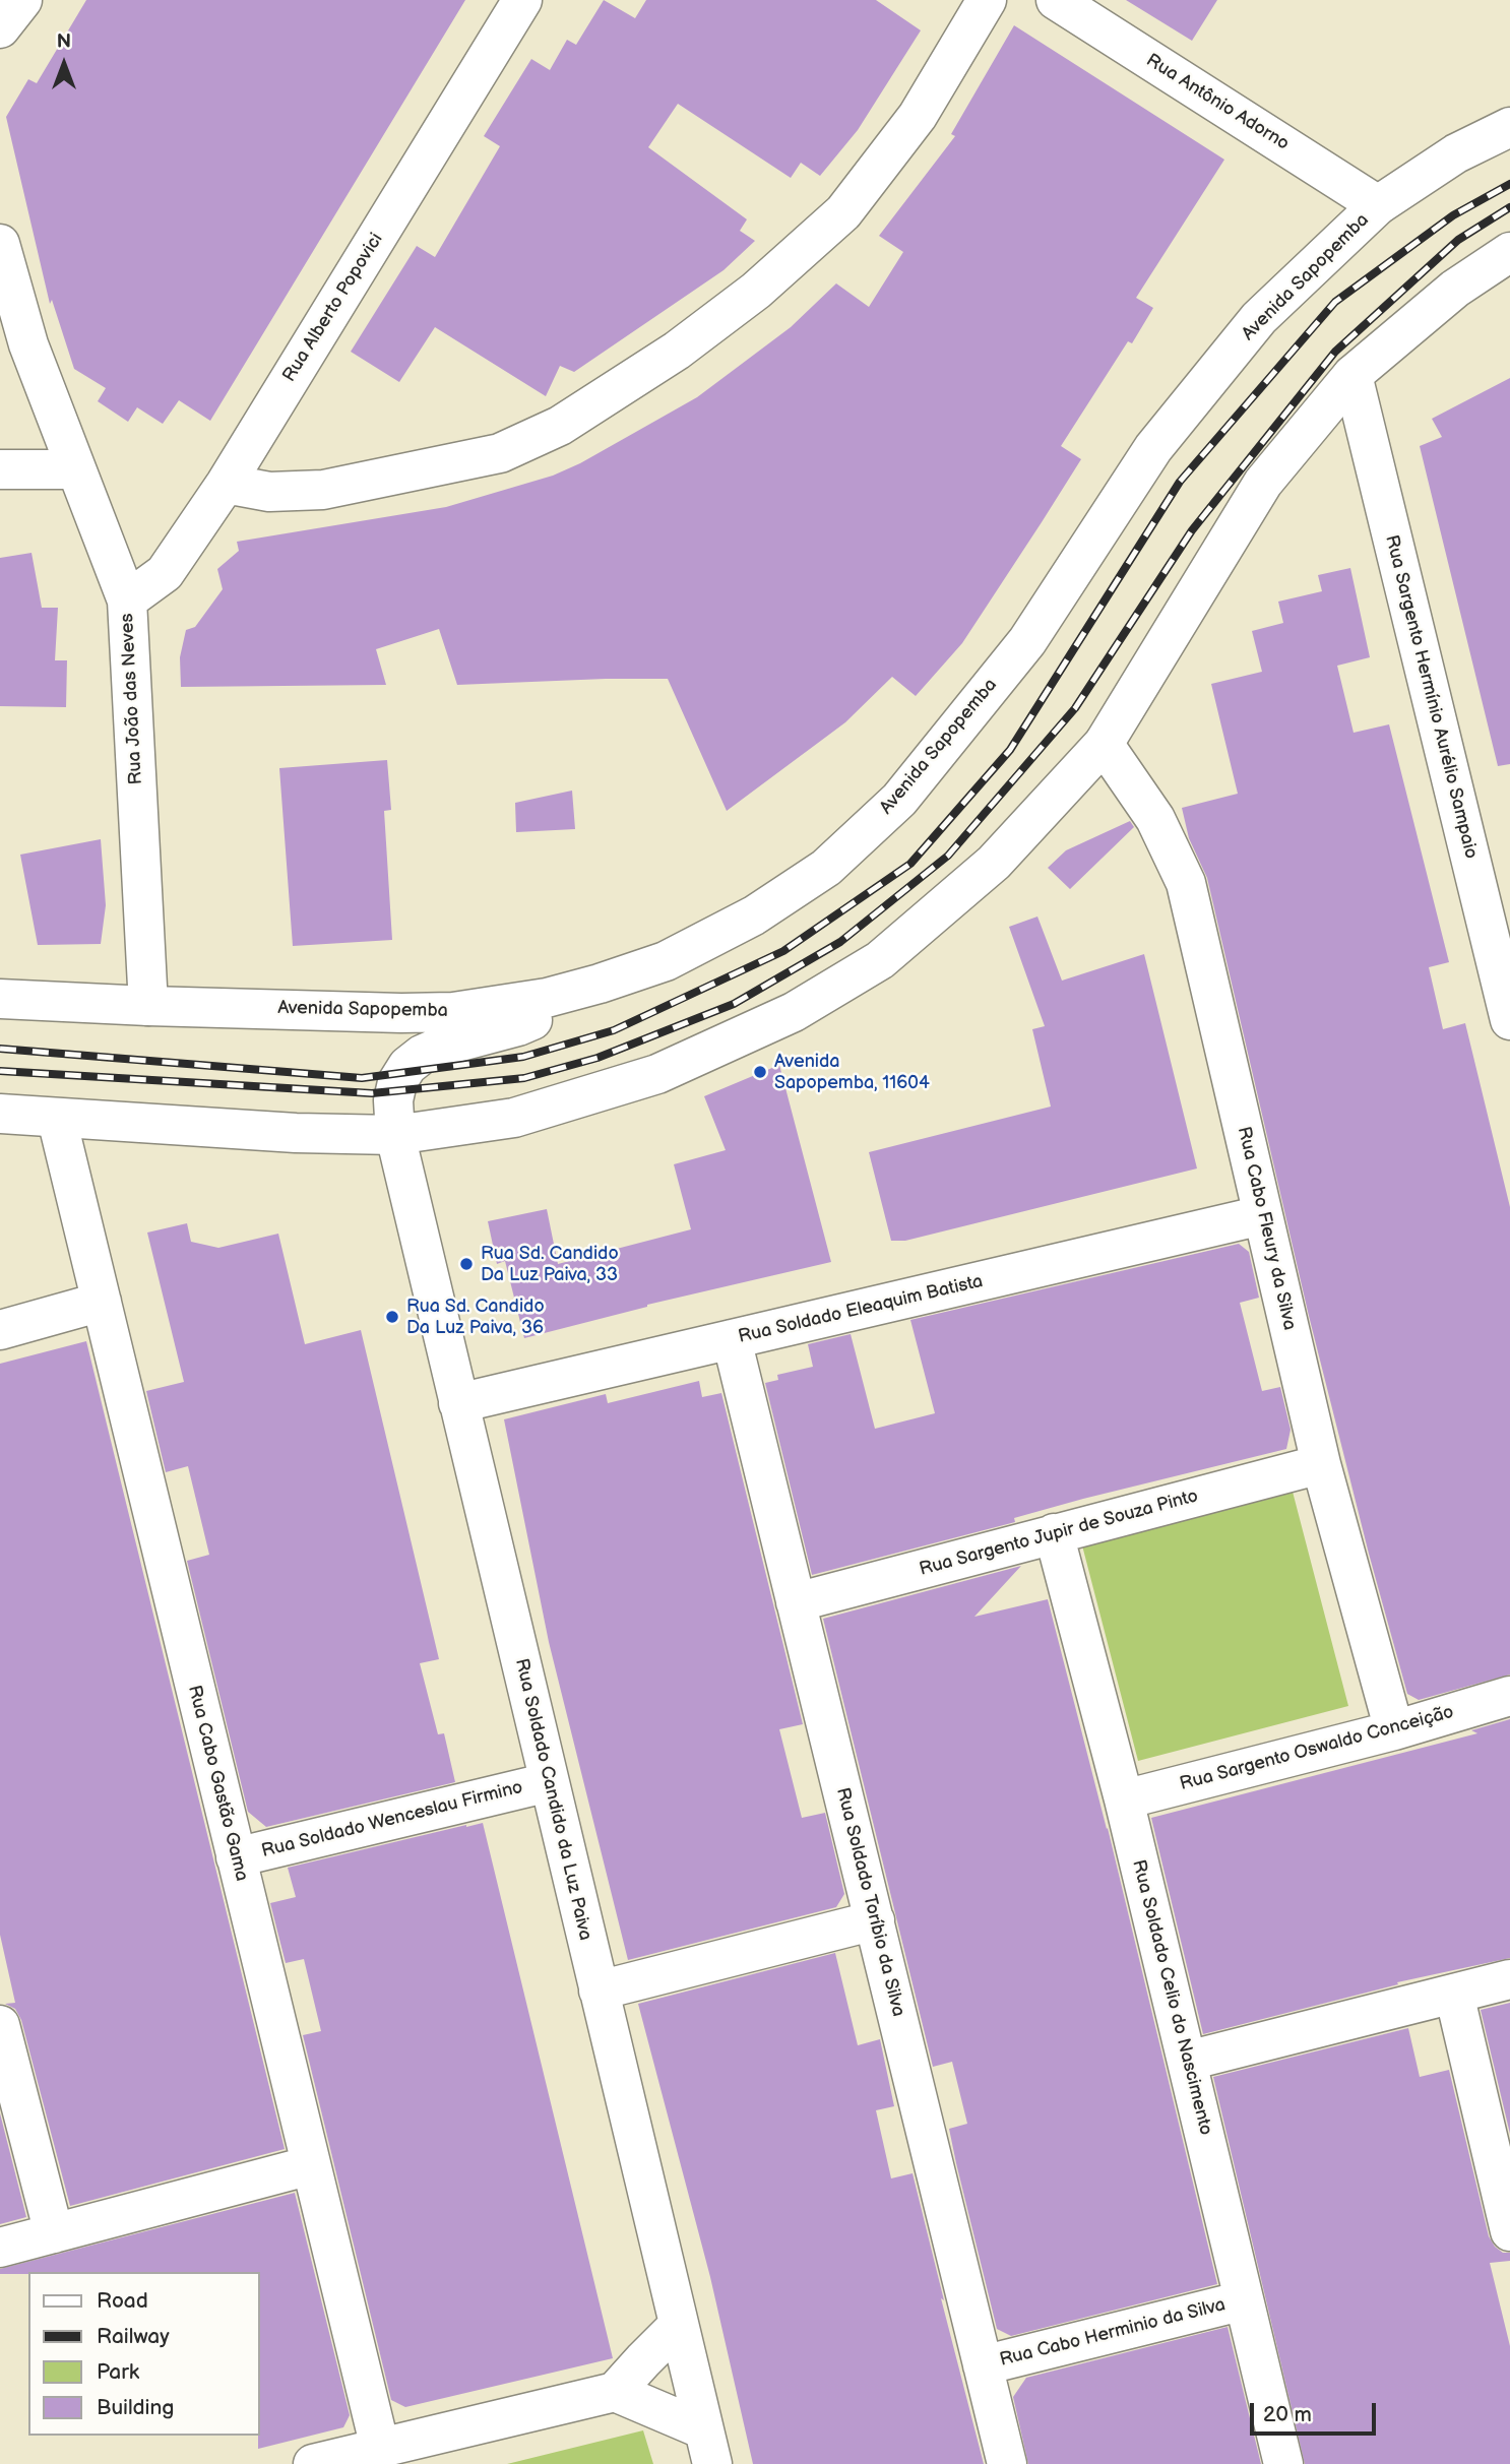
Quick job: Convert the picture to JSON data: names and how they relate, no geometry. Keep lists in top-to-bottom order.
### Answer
{
  "streets": {
    "street": [
      "Rua Antônio Adorno",
      "Avenida Sapopemba",
      "Rua Alberto Popovici",
      "Rua Sargento Hermínio Aurélio Sampaio",
      "Rua João das Neves",
      "Rua Cabo Fleury da Silva",
      "Rua Soldado Eleaquim Batista",
      "Rua Sargento Jupir de Souza Pinto",
      "Rua Sargento Oswaldo Conceição",
      "Rua Cabo Gastão Gama",
      "Rua Soldado Candido da Luz Paiva",
      "Rua Soldado Wenceslau Firmino",
      "Rua Soldado Toríbio da Silva",
      "Rua Soldado Celio do Nascimento",
      "Rua Cabo Herminio da Silva"
    ]
  },
  "crossings": [
    ["Rua Antônio Adorno", "Avenida Sapopemba"],
    ["Avenida Sapopemba", "Rua João das Neves"],
    ["Avenida Sapopemba", "Rua Soldado Candido da Luz Paiva"],
    ["Rua Alberto Popovici", "Rua João das Neves"],
    ["Rua Cabo Fleury da Silva", "Rua Soldado Eleaquim Batista"],
    ["Rua Cabo Fleury da Silva", "Rua Sargento Jupir de Souza Pinto"],
    ["Rua Cabo Fleury da Silva", "Rua Sargento Oswaldo Conceição"],
    ["Rua Soldado Eleaquim Batista", "Rua Soldado Candido da Luz Paiva"],
    ["Rua Soldado Eleaquim Batista", "Rua Soldado Toríbio da Silva"],
    ["Rua Sargento Jupir de Souza Pinto", "Rua Soldado Toríbio da Silva"],
    ["Rua Sargento Jupir de Souza Pinto", "Rua Soldado Celio do Nascimento"],
    ["Rua Sargento Oswaldo Conceição", "Rua Soldado Celio do Nascimento"],
    ["Rua Cabo Gastão Gama", "Rua Soldado Wenceslau Firmino"],
    ["Rua Soldado Candido da Luz Paiva", "Rua Soldado Wenceslau Firmino"],
    ["Rua Soldado Toríbio da Silva", "Rua Cabo Herminio da Silva"],
    ["Rua Soldado Celio do Nascimento", "Rua Cabo Herminio da Silva"]
  ],
  "places": ["Avenida Sapopemba, 11604", "Rua Sd. Candido Da Luz Paiva, 33", "Rua Sd. Candido Da Luz Paiva, 36"],
  "legend": [
    "Road",
    "Railway",
    "Park",
    "Building"
  ],
  "scale_bar": "20 m",
  "north": "top"
}
